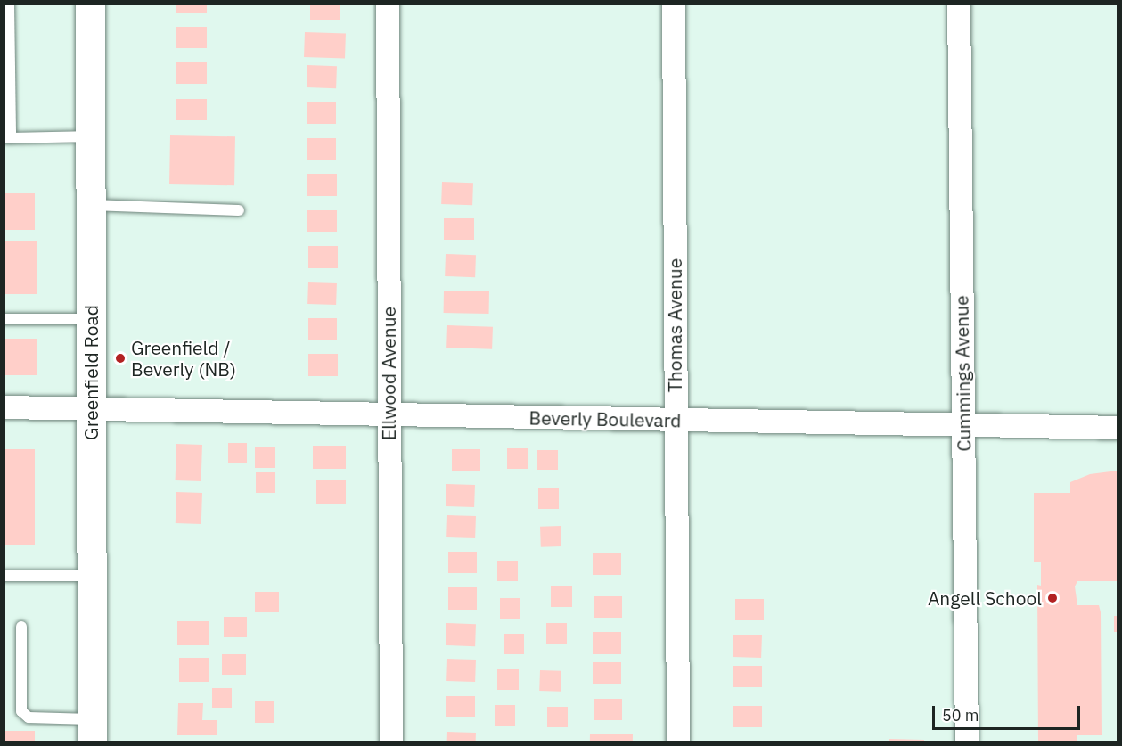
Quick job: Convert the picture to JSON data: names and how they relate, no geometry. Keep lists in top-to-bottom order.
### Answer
{
  "streets": {
    "main road": ["Greenfield Road"],
    "street": [
      "Thomas Avenue",
      "Ellwood Avenue",
      "Cummings Avenue",
      "Beverly Boulevard"
    ]
  },
  "crossings": [
    ["Thomas Avenue", "Beverly Boulevard"],
    ["Greenfield Road", "Beverly Boulevard"],
    ["Ellwood Avenue", "Beverly Boulevard"],
    ["Cummings Avenue", "Beverly Boulevard"]
  ],
  "places": ["Greenfield / Beverly (NB)", "Angell School"],
  "scale_bar": "50 m"
}
